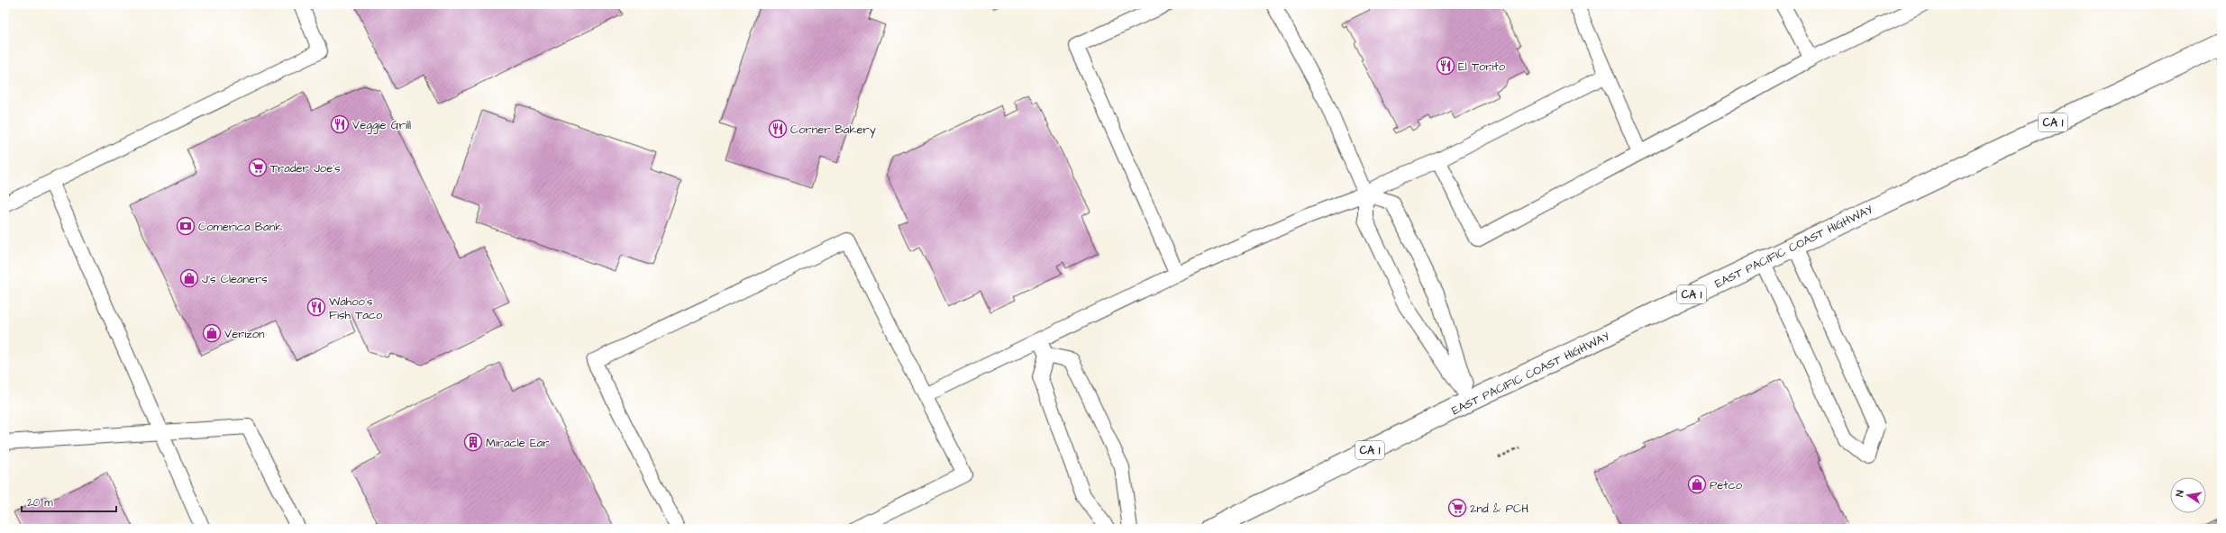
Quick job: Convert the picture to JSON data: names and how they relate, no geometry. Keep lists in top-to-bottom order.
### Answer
{
  "streets": {
    "highway": ["CA 1", "EAST PACIFIC COAST HIGHWAY"]
  },
  "places": {
    "restaurant": [
      "El Torito",
      "Veggie Grill",
      "Corner Bakery",
      "Wahoo's Fish Taco"
    ],
    "supermarket": ["Trader Joe's", "2nd & PCH"],
    "bank": ["Comerica Bank"],
    "shop": ["J's Cleaners", "Verizon", "Petco"],
    "building": ["Miracle Ear"]
  },
  "scale_bar": "20 m",
  "north": "left"
}
